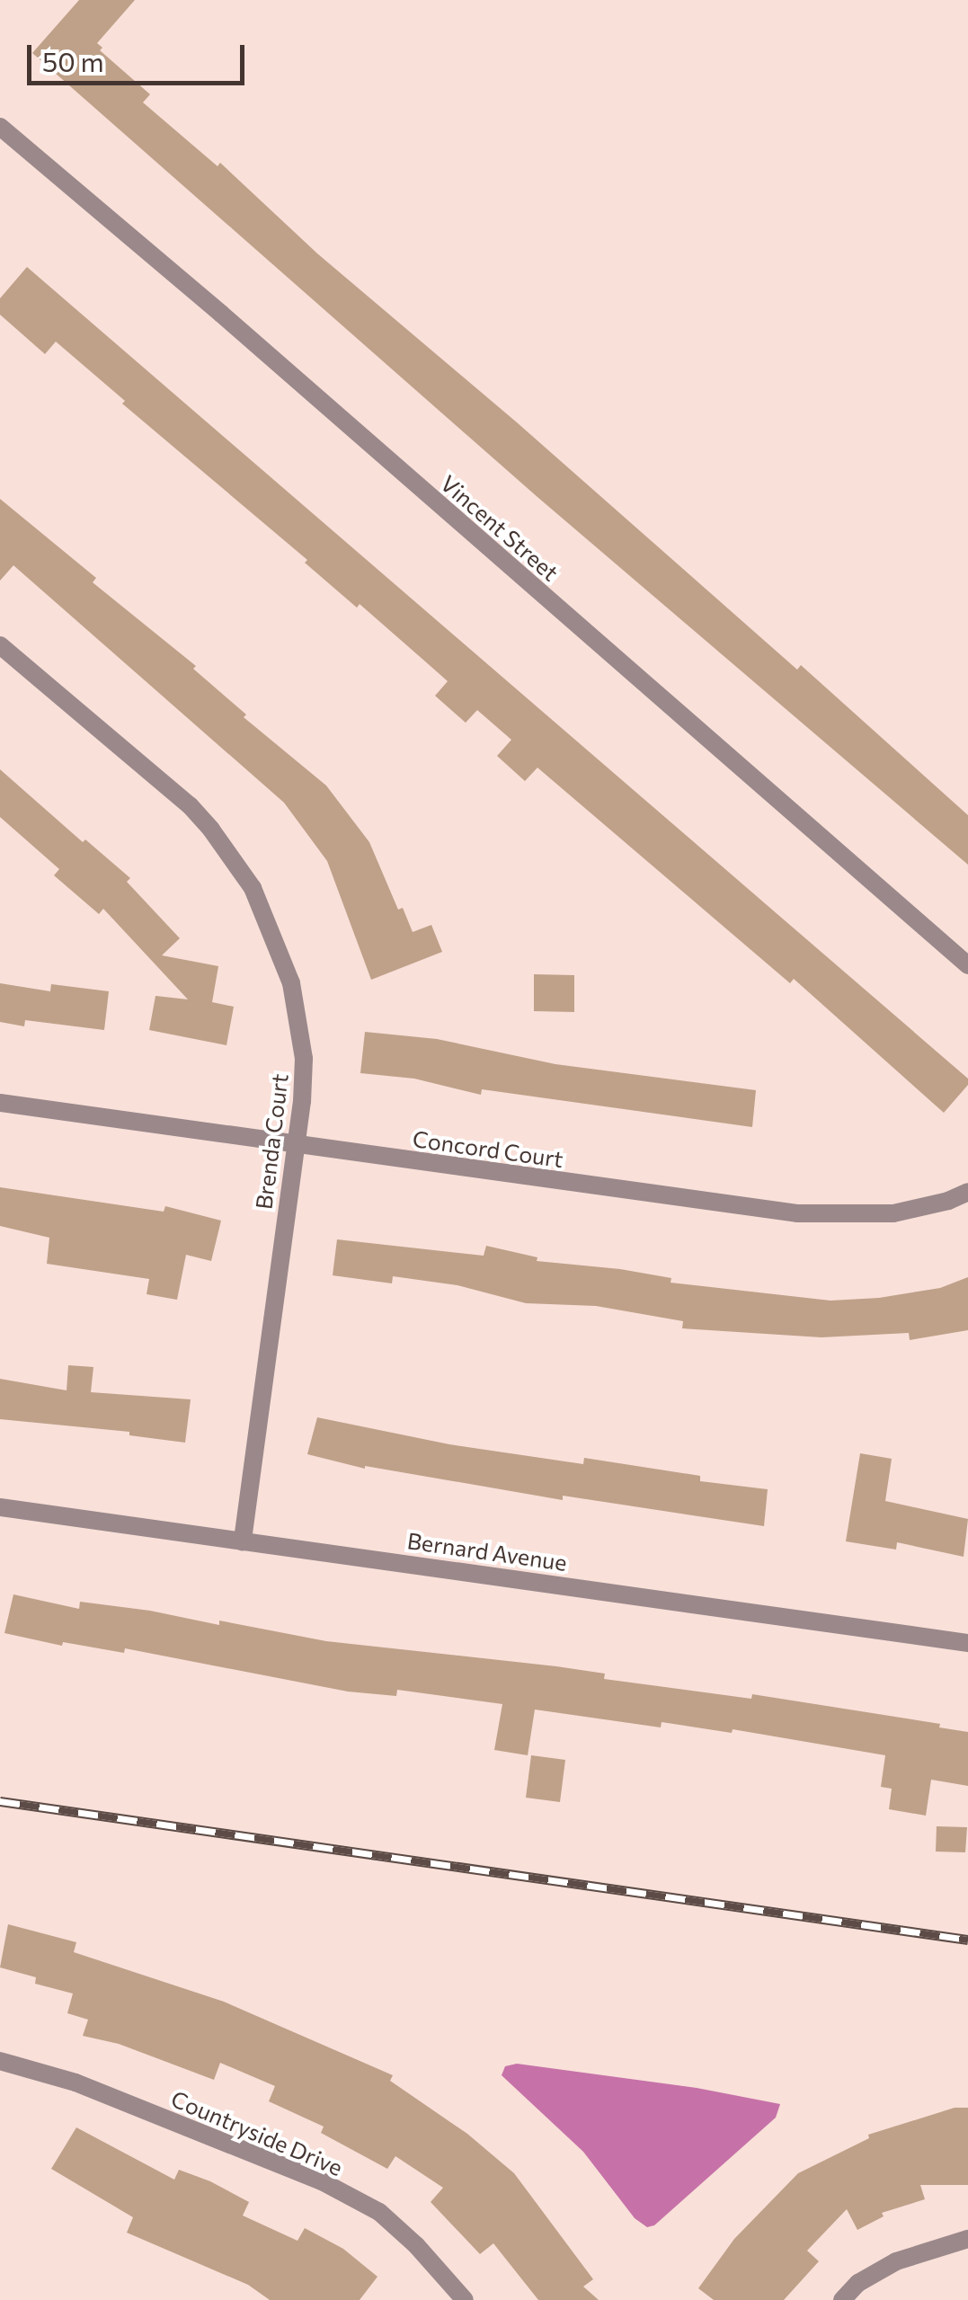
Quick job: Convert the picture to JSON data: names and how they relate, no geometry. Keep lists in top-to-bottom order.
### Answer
{
  "streets": {
    "street": [
      "Vincent Street",
      "Brenda Court",
      "Concord Court",
      "Bernard Avenue",
      "Countryside Drive"
    ]
  },
  "crossings": [
    ["Brenda Court", "Concord Court"],
    ["Brenda Court", "Bernard Avenue"]
  ],
  "scale_bar": "50 m"
}
